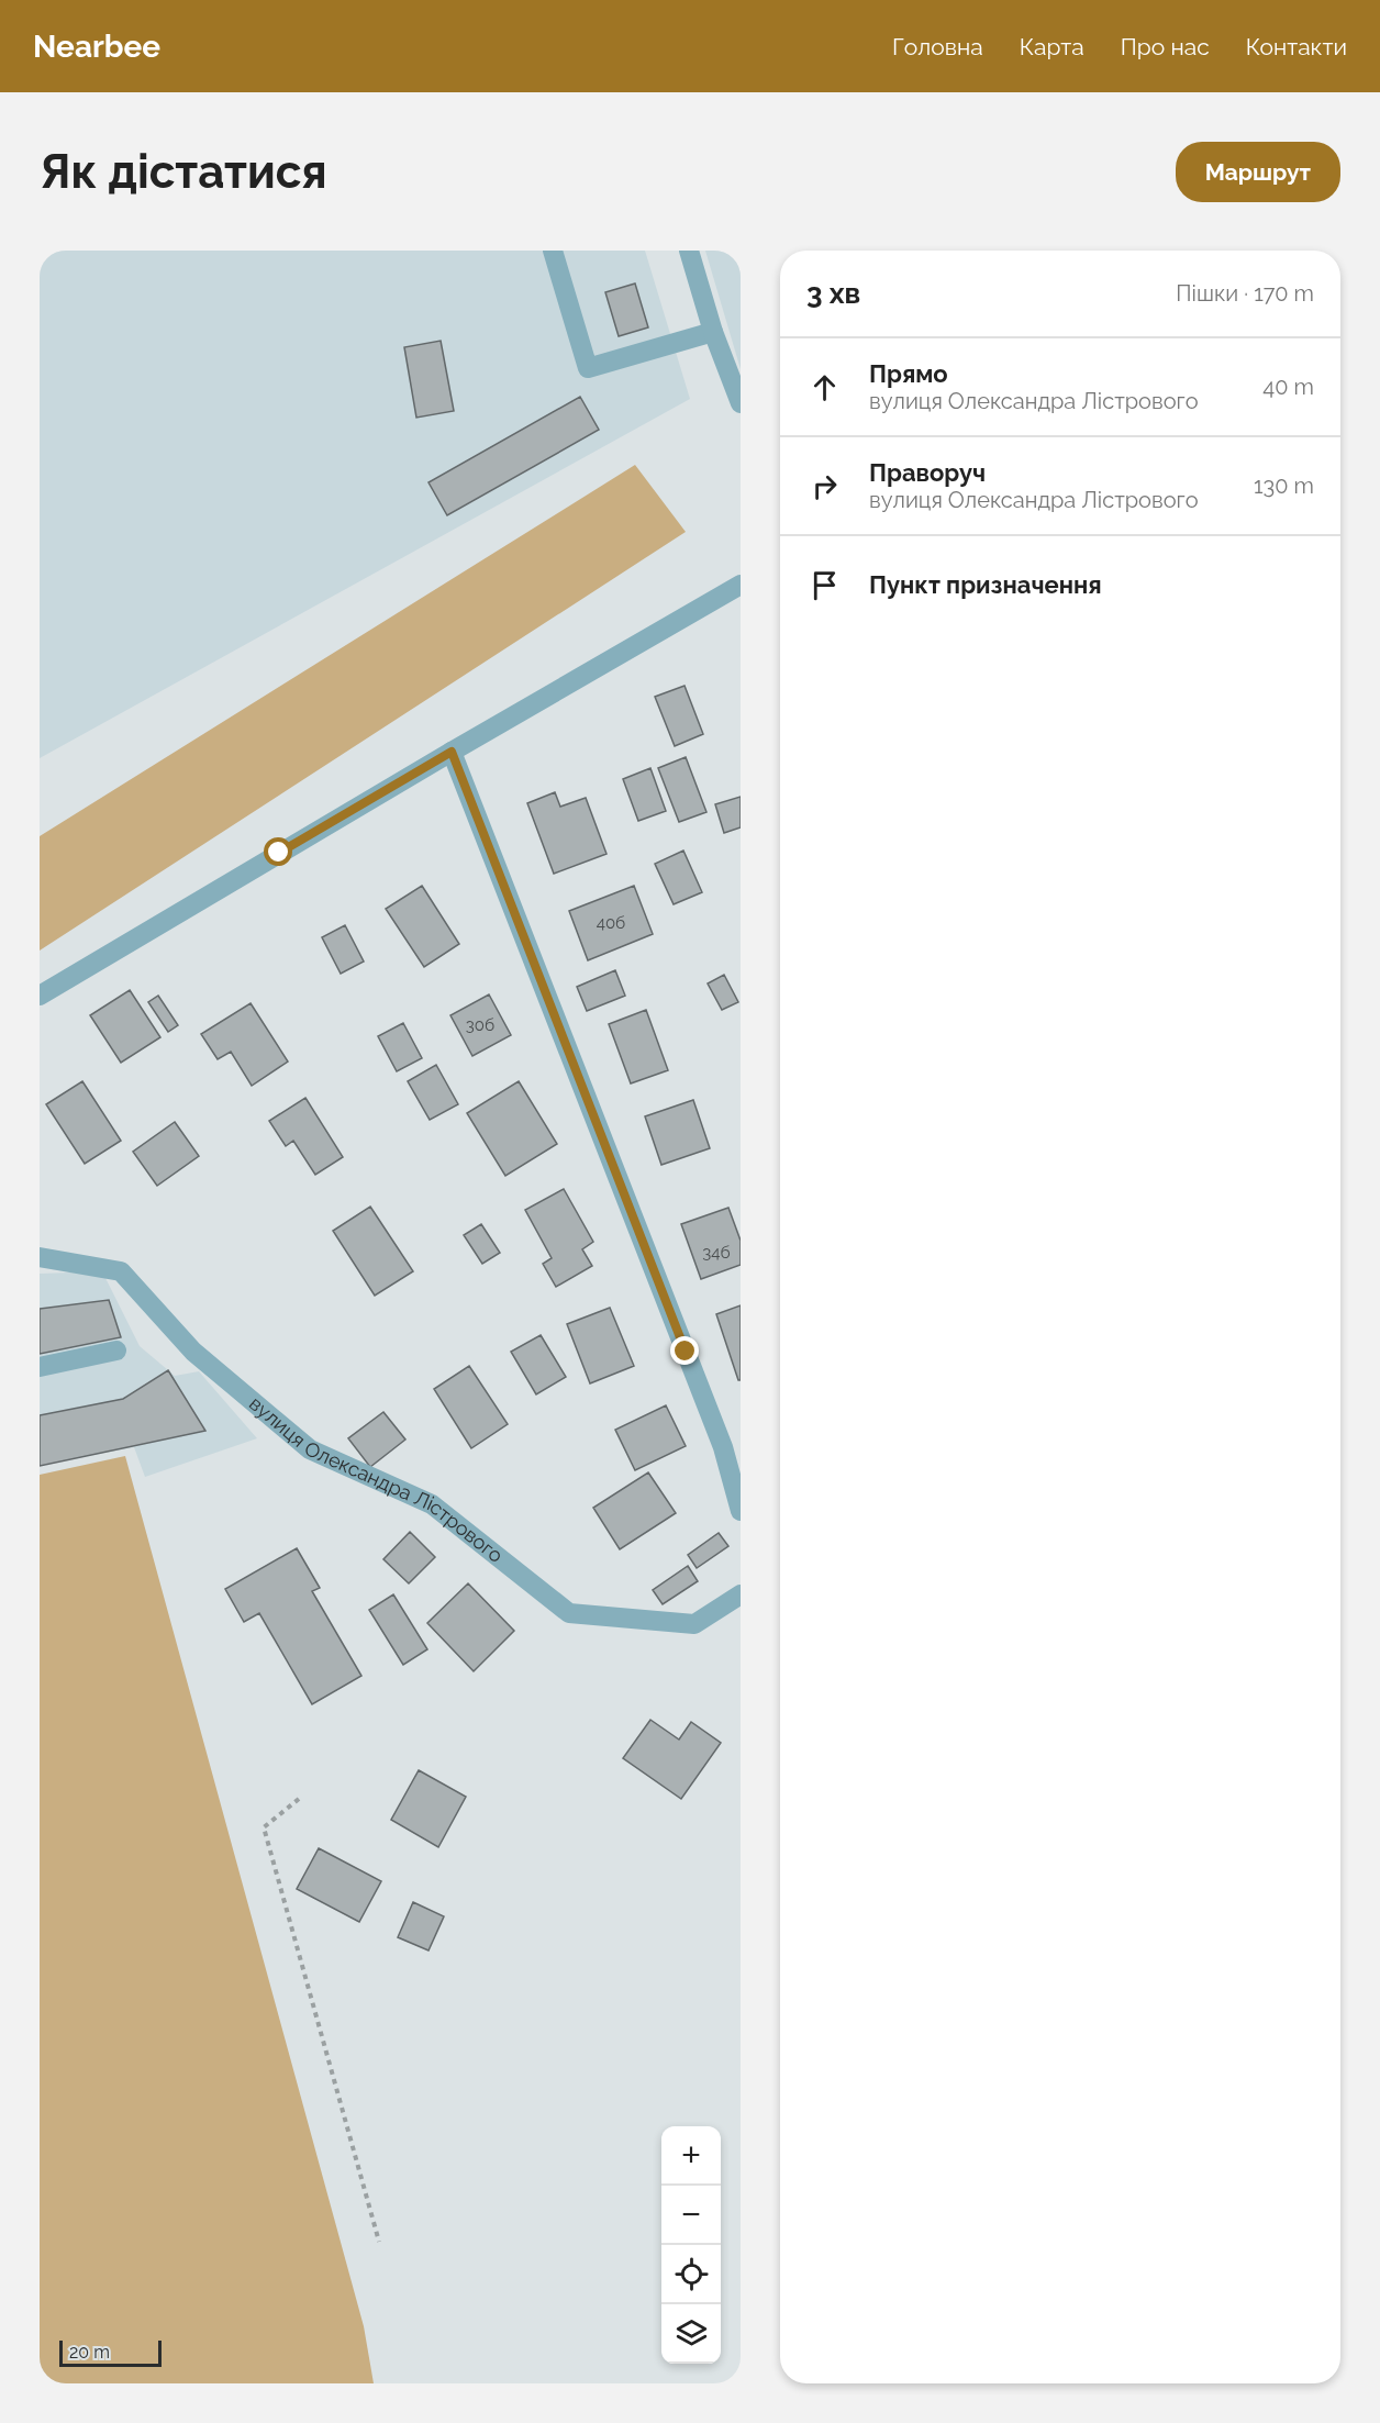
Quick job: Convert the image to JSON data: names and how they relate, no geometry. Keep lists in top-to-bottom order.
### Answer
{
  "streets": {
    "street": ["вулиця Олександра Лістрового"]
  },
  "house_numbers": ["40б", "30б", "34б"],
  "scale_bar": "20 m",
  "page": {
    "header": "Nearbee",
    "nav": [
      "Головна",
      "Карта",
      "Про нас",
      "Контакти"
    ],
    "buttons": "Маршрут",
    "title": "Як дістатися",
    "heading": ["3 хв", "Пішки · 170 m"],
    "list": [
      ["Прямо", "вулиця Олександра Лістрового", "40 m"],
      ["Праворуч", "вулиця Олександра Лістрового", "130 m"],
      "Пункт призначення"
    ],
    "map_buttons": ["+", "−"],
    "scale": "20 m"
  }
}
